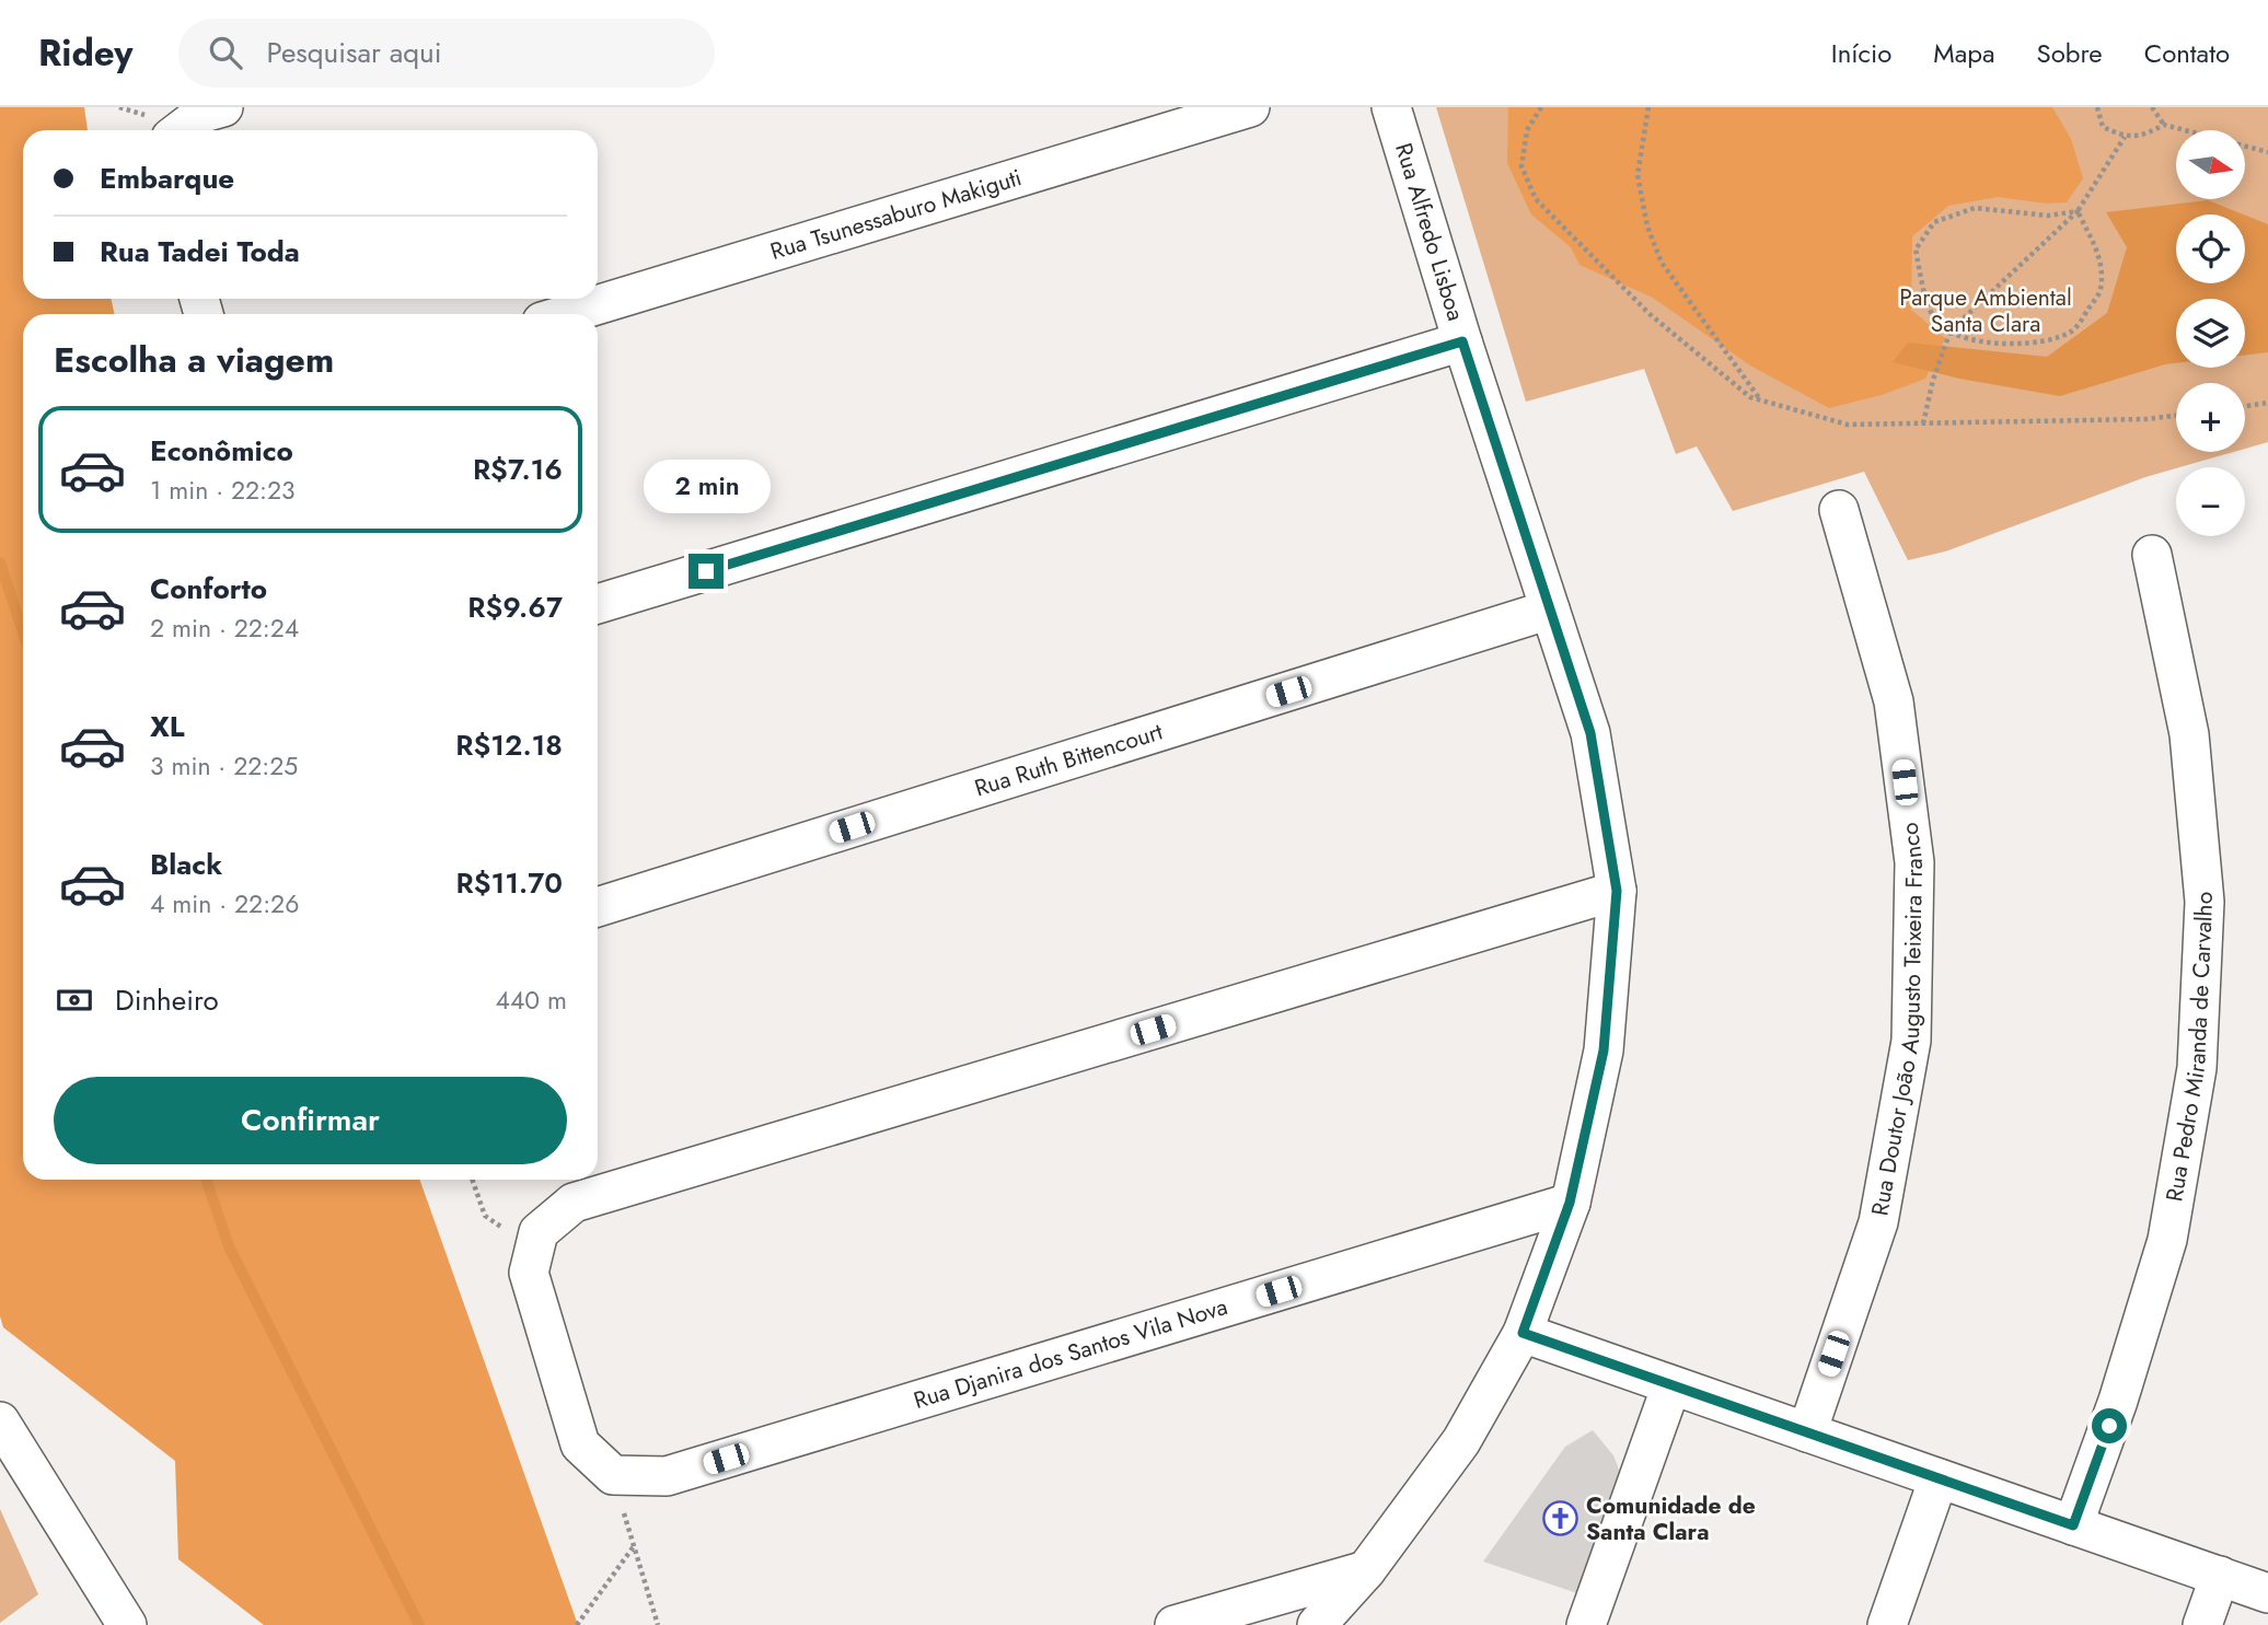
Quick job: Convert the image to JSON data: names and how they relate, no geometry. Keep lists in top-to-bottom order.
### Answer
{
  "streets": {
    "street": [
      "Rua Tsunessaburo Makiguti",
      "Rua Alfredo Lisboa",
      "Rua Ruth Bittencourt",
      "Rua Doutor João Augusto Teixeira Franco",
      "Rua Pedro Miranda de Carvalho",
      "Rua Djanira dos Santos Vila Nova"
    ]
  },
  "crossings": [
    ["Rua Alfredo Lisboa", "Rua Ruth Bittencourt"],
    ["Rua Alfredo Lisboa", "Rua Djanira dos Santos Vila Nova"]
  ],
  "parks": ["Parque Ambiental Santa Clara"],
  "places": {
    "church": ["Comunidade de Santa Clara"]
  },
  "north": "right",
  "page": {
    "header": "Ridey",
    "search": "Pesquisar aqui",
    "nav": [
      "Início",
      "Mapa",
      "Sobre",
      "Contato"
    ],
    "map_buttons": ["+", "−"],
    "banner": ["Embarque", "Rua Tadei Toda"],
    "heading": "Escolha a viagem",
    "list": [
      {
        "name": "Econômico",
        "note": "1 min · 22:23",
        "value": "R$7.16"
      },
      {
        "name": "Conforto",
        "note": "2 min · 22:24",
        "value": "R$9.67"
      },
      {
        "name": "XL",
        "note": "3 min · 22:25",
        "value": "R$12.18"
      },
      {
        "name": "Black",
        "note": "4 min · 22:26",
        "value": "R$11.70"
      }
    ],
    "bubble": "2 min",
    "pay": ["Dinheiro", "440 m"],
    "buttons": "Confirmar"
  }
}
